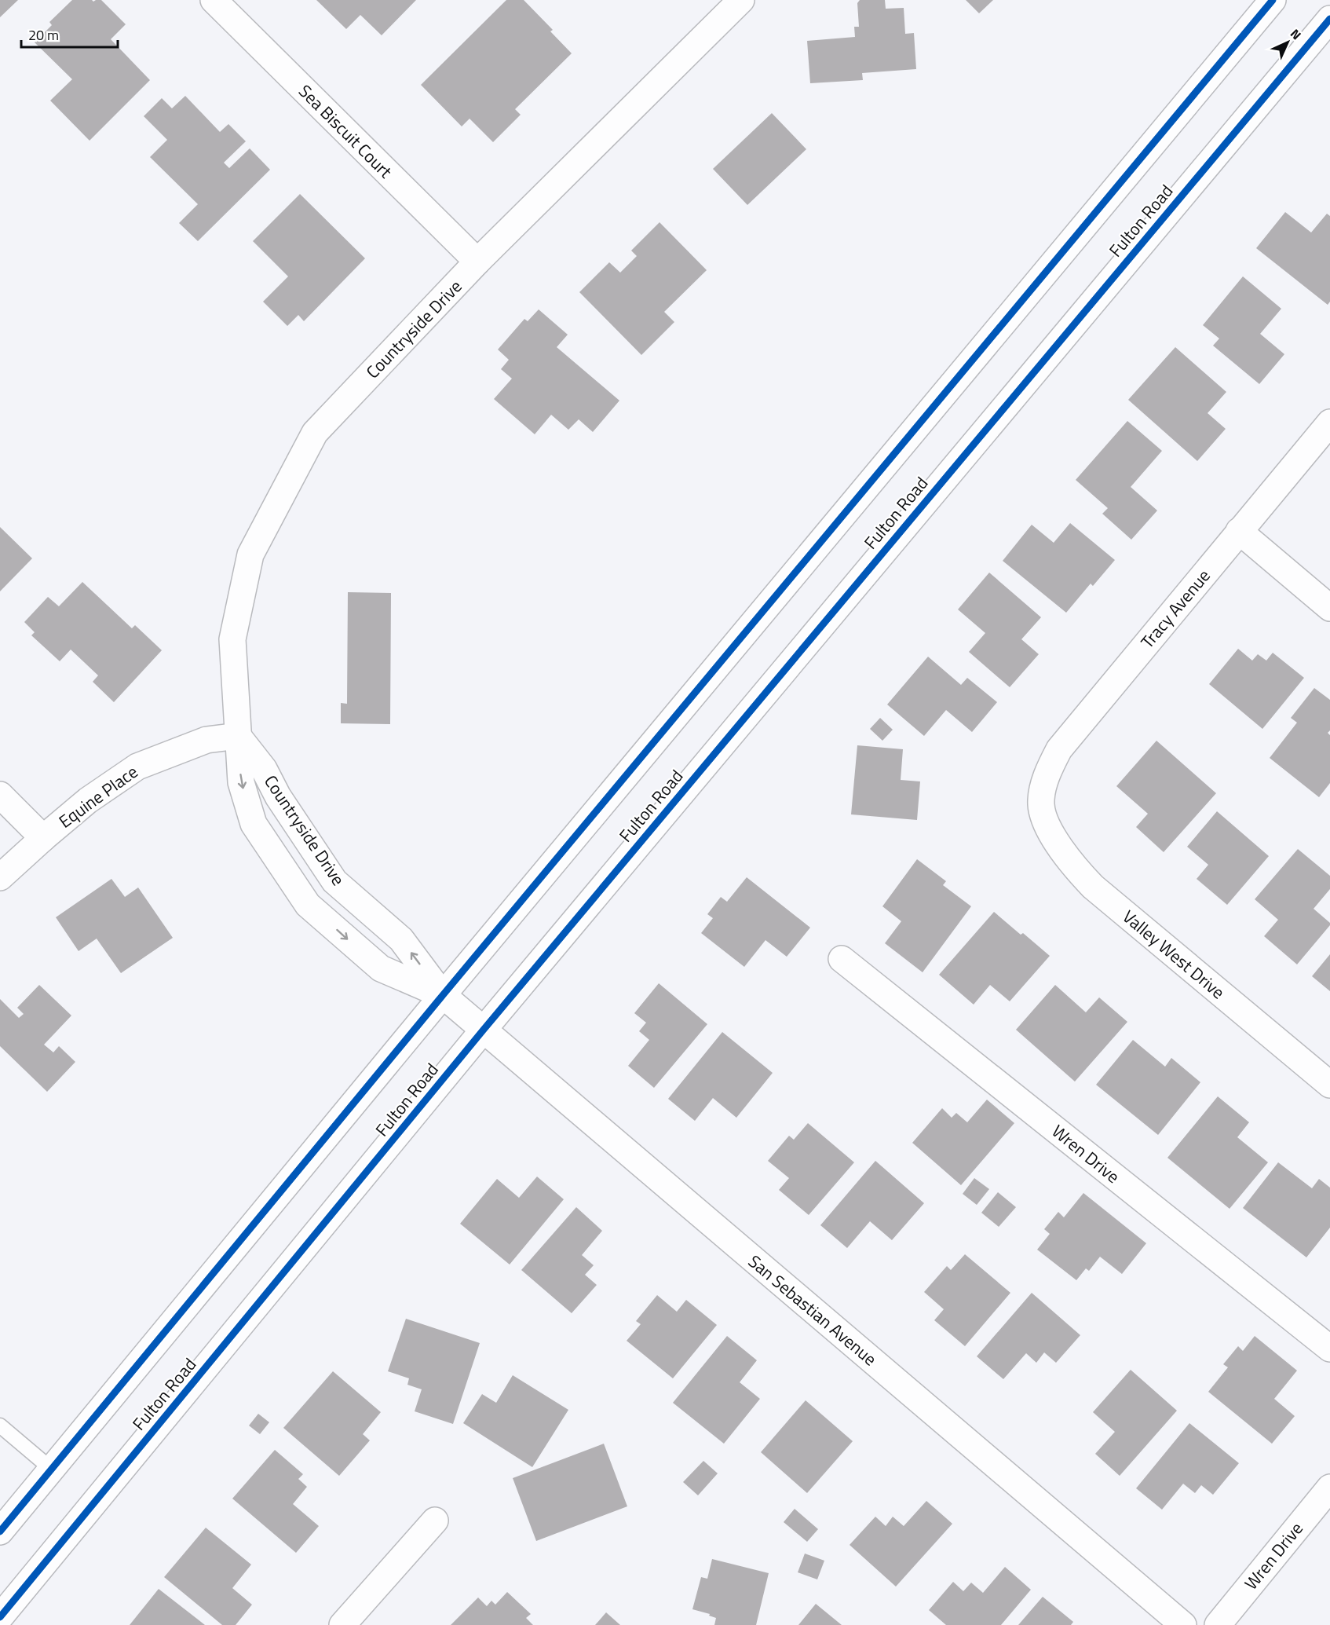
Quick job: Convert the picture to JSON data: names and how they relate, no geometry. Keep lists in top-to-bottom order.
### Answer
{
  "streets": {
    "street": [
      "Sea Biscuit Court",
      "Fulton Road",
      "Countryside Drive",
      "Tracy Avenue",
      "Equine Place",
      "Valley West Drive",
      "Wren Drive",
      "San Sebastian Avenue"
    ]
  },
  "crossings": [
    ["Sea Biscuit Court", "Countryside Drive"],
    ["Fulton Road", "San Sebastian Avenue"],
    ["Countryside Drive", "Equine Place"],
    ["Countryside Drive", "San Sebastian Avenue"],
    ["Tracy Avenue", "Valley West Drive"]
  ],
  "scale_bar": "20 m",
  "north": "top right"
}
